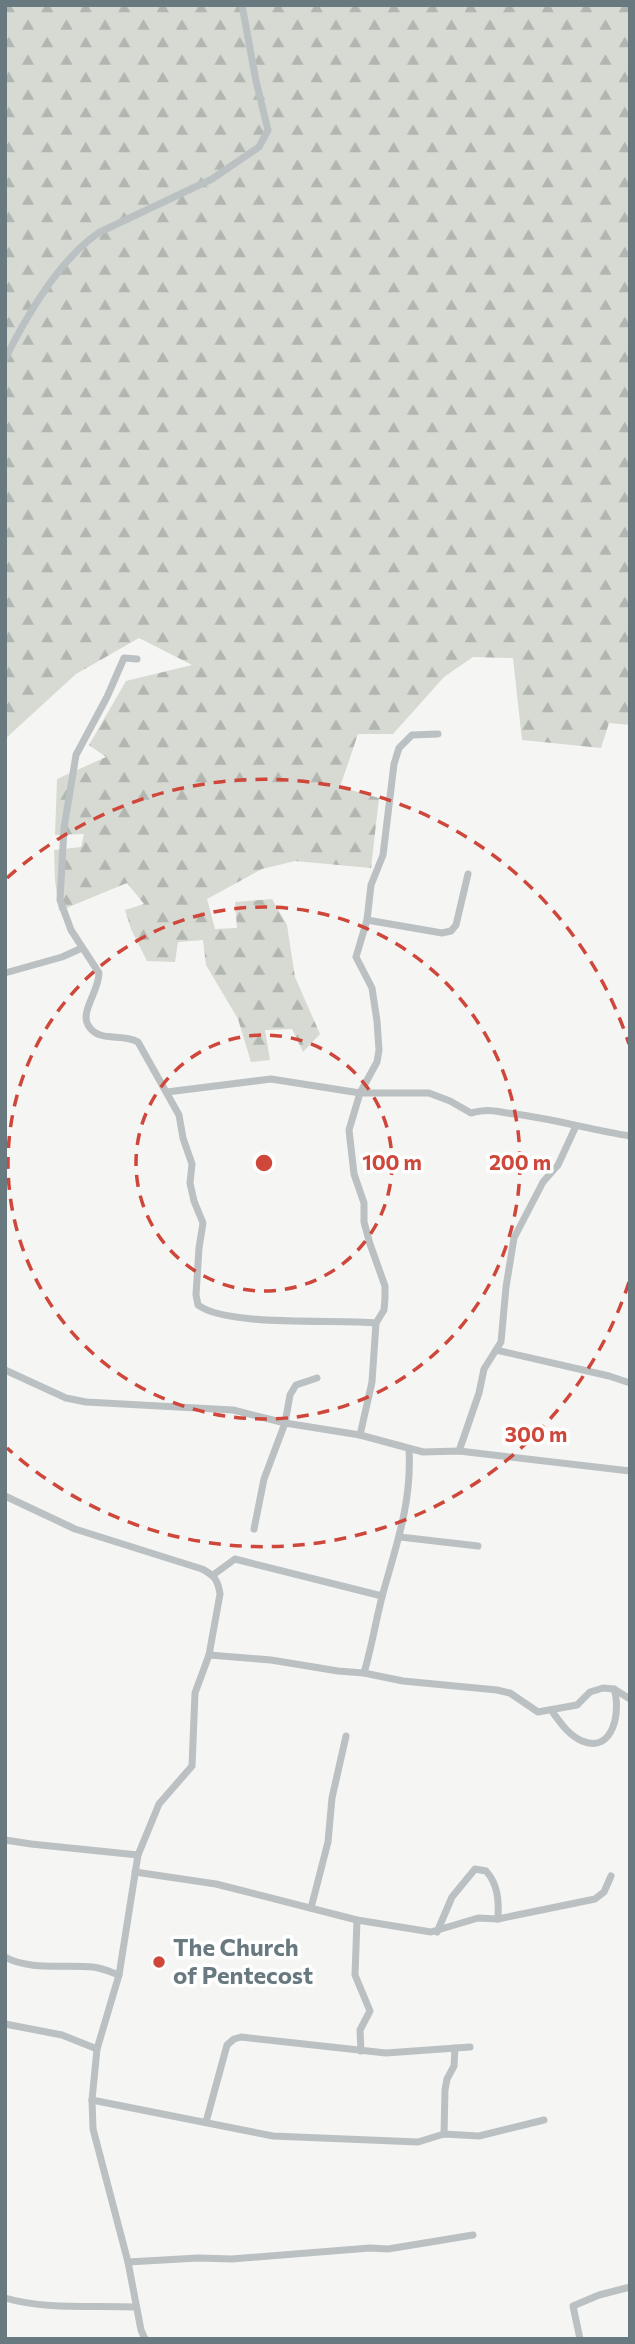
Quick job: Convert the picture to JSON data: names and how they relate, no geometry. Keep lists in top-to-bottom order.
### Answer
{
  "places": ["The Church of Pentecost"],
  "rings": ["100 m", "200 m", "300 m"]
}
